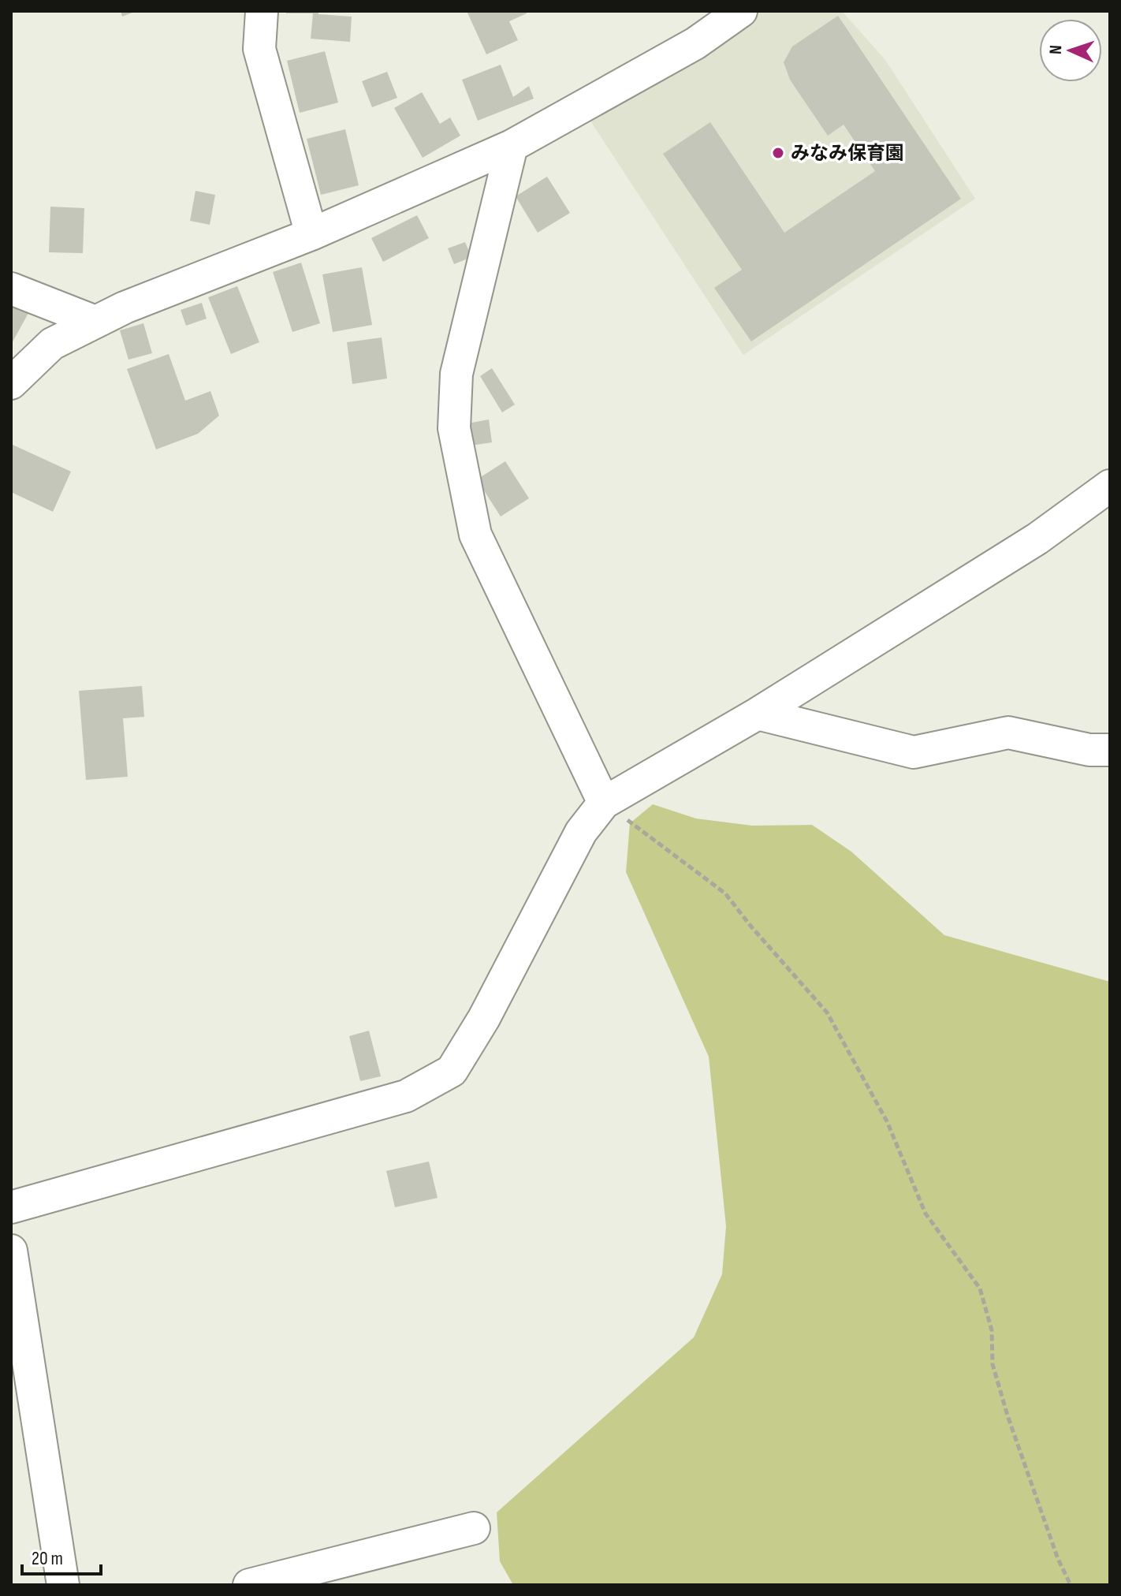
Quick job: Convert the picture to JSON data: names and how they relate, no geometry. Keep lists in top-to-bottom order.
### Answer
{
  "places": ["みなみ保育園"],
  "scale_bar": "20 m",
  "north": "left"
}
